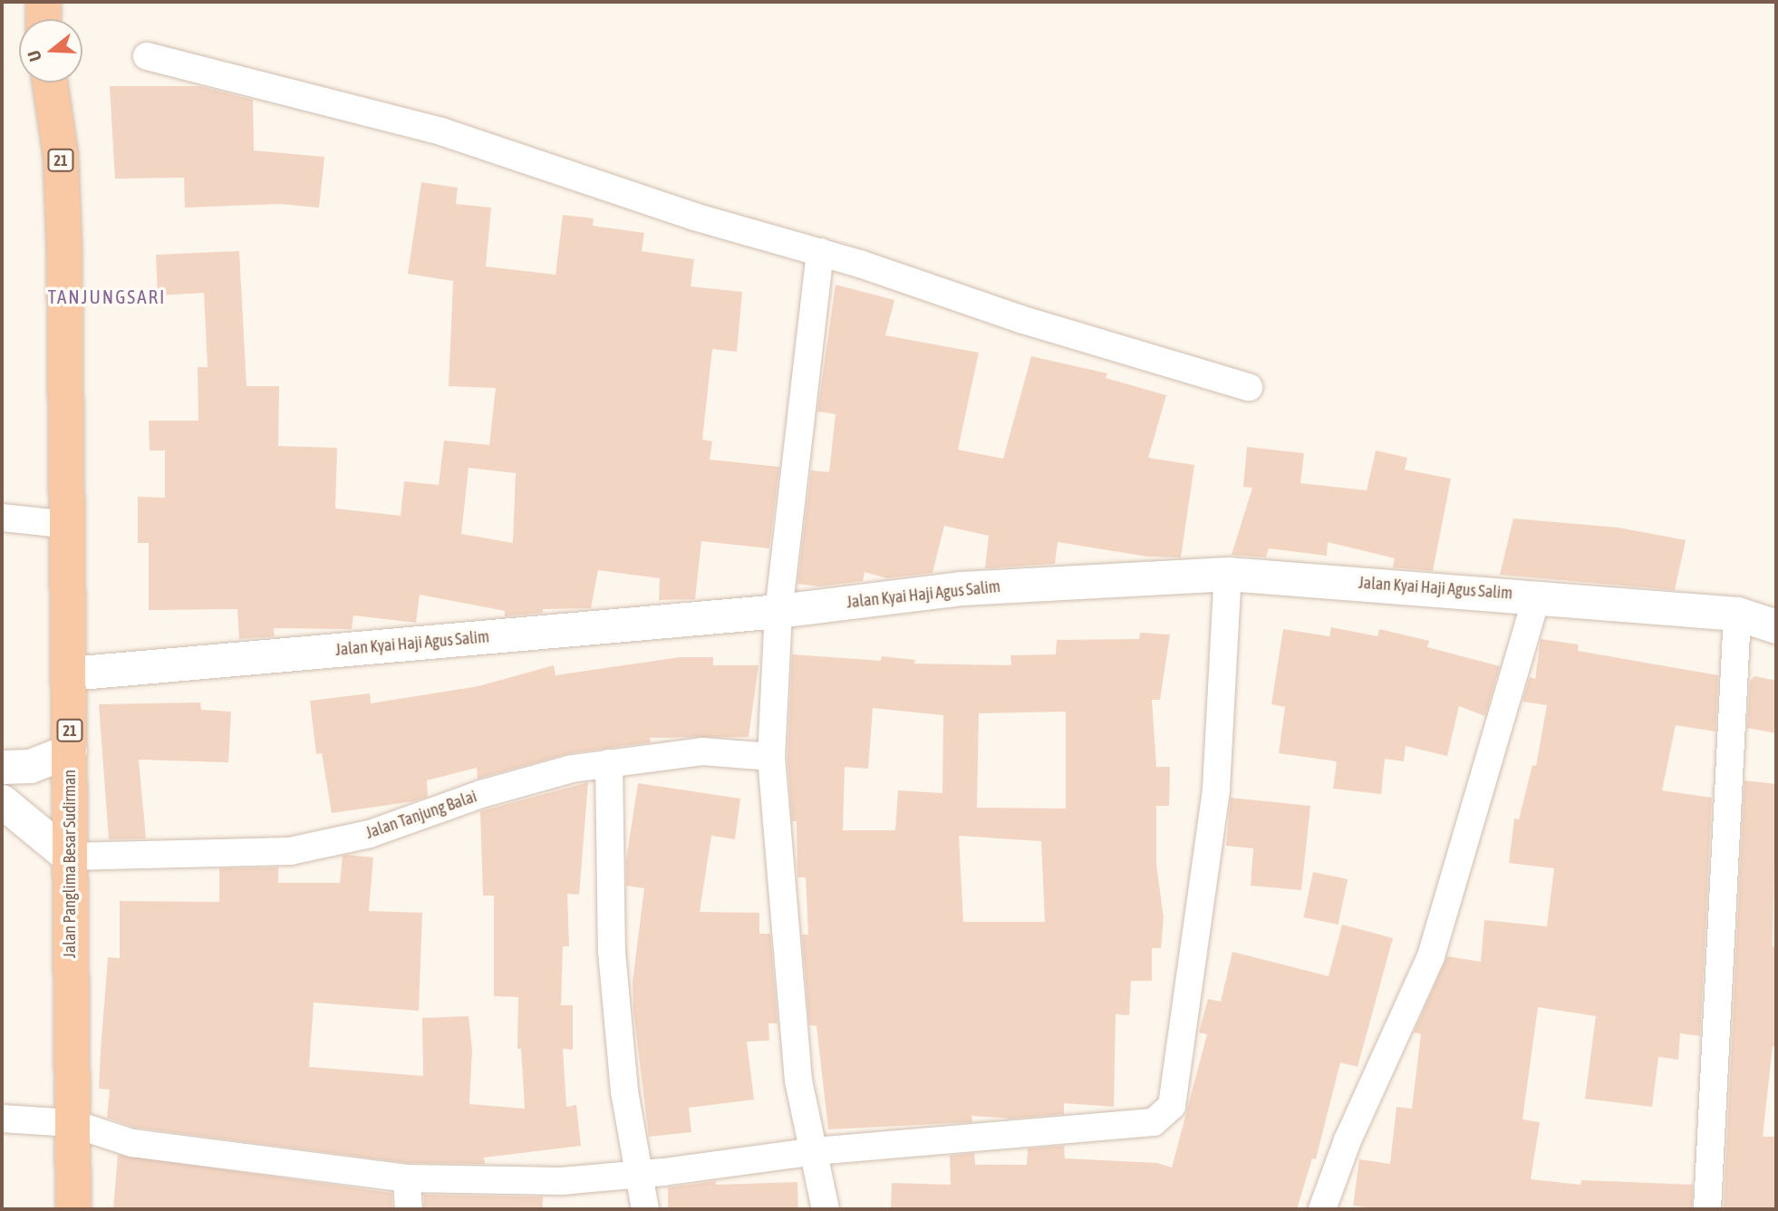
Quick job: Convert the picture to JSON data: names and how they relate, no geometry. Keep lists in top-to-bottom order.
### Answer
{
  "streets": {
    "highway": ["21", "Jalan Panglima Besar Sudirman"],
    "street": ["Jalan Kyai Haji Agus Salim", "Jalan Tanjung Balai"]
  },
  "crossings": [
    ["Jalan Kyai Haji Agus Salim", "Jalan Panglima Besar Sudirman"],
    ["Jalan Tanjung Balai", "Jalan Panglima Besar Sudirman"]
  ],
  "districts": ["TANJUNGSARI"],
  "north": "left"
}
